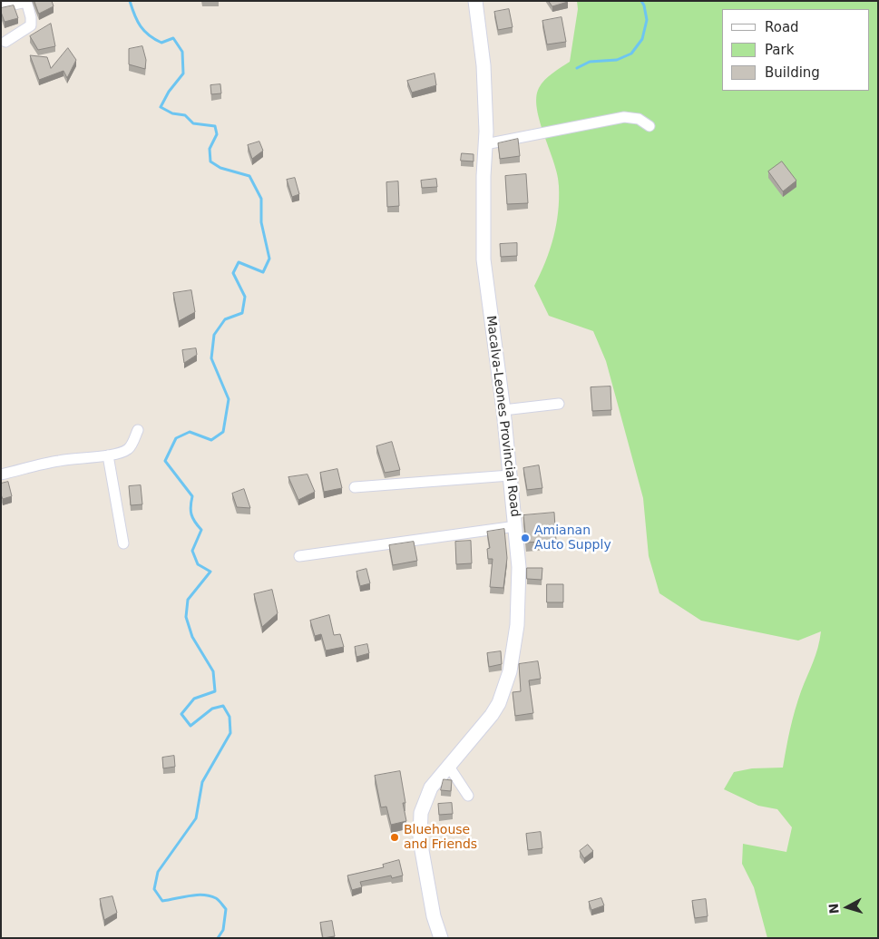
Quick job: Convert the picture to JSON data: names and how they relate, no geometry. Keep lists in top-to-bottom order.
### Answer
{
  "streets": {
    "street": ["Macalva-Leones Provincial Road"]
  },
  "places": ["Amianan Auto Supply", "Bluehouse and Friends"],
  "legend": ["Road", "Park", "Building"],
  "north": "left"
}
